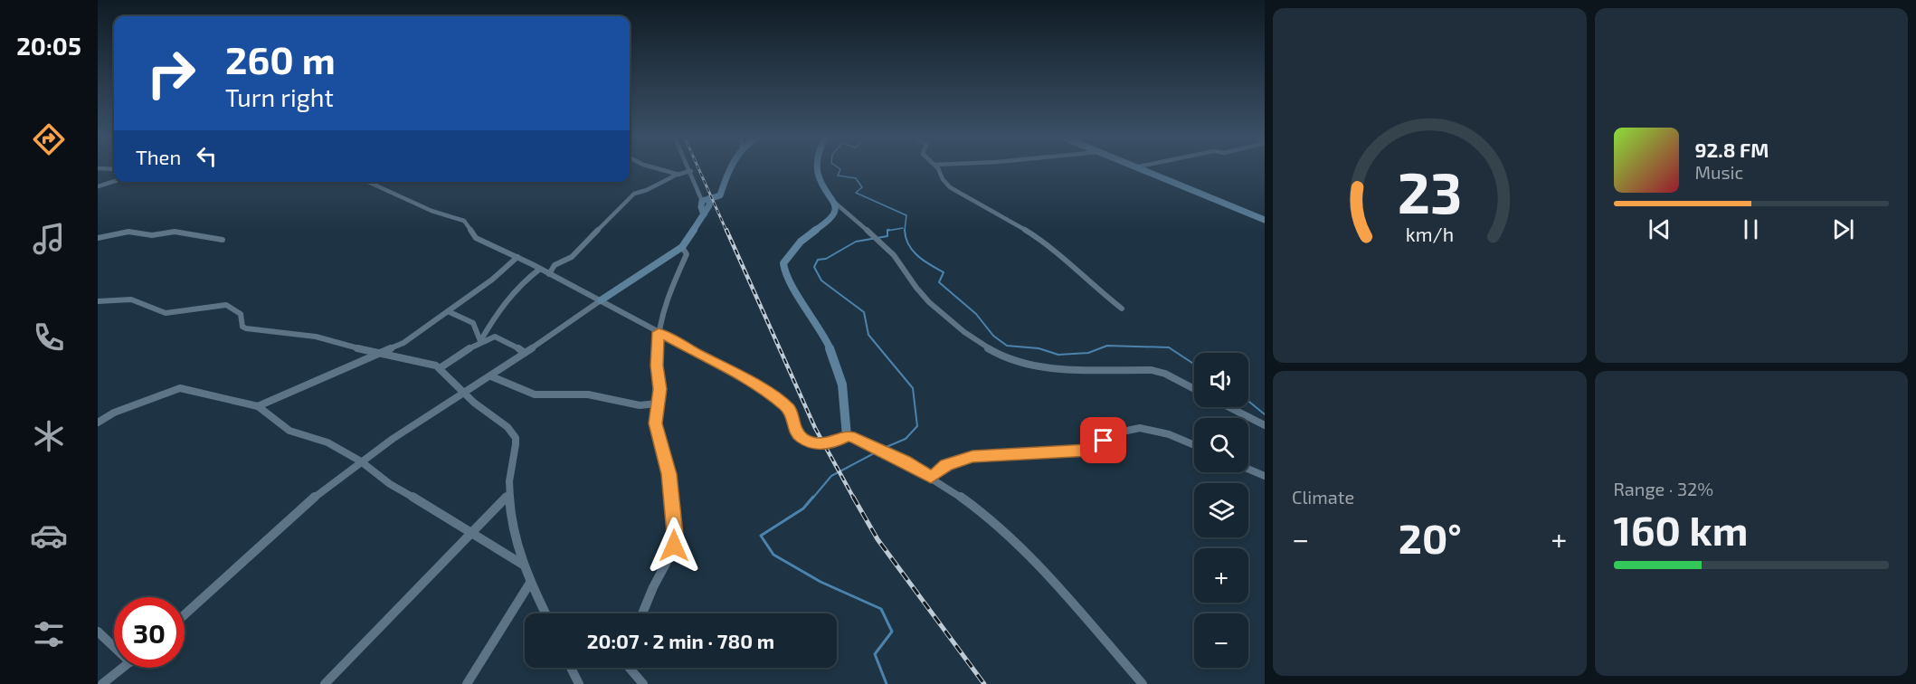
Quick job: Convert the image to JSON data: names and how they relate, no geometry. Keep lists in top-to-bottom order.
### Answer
{
  "page": {
    "tabs": "20:05",
    "turn": ["260 m", "Turn right"],
    "song": ["92.8 FM", "Music"],
    "then": "Then",
    "map_buttons": ["+", "−"],
    "tile": [
      "Climate",
      ["Range · 32%", "160 km"]
    ],
    "heat": ["−", "20°", "+"],
    "limit": "30",
    "trip": "20:07 · 2 min · 780 m",
    "gauge": ["23", "km/h"]
  }
}
